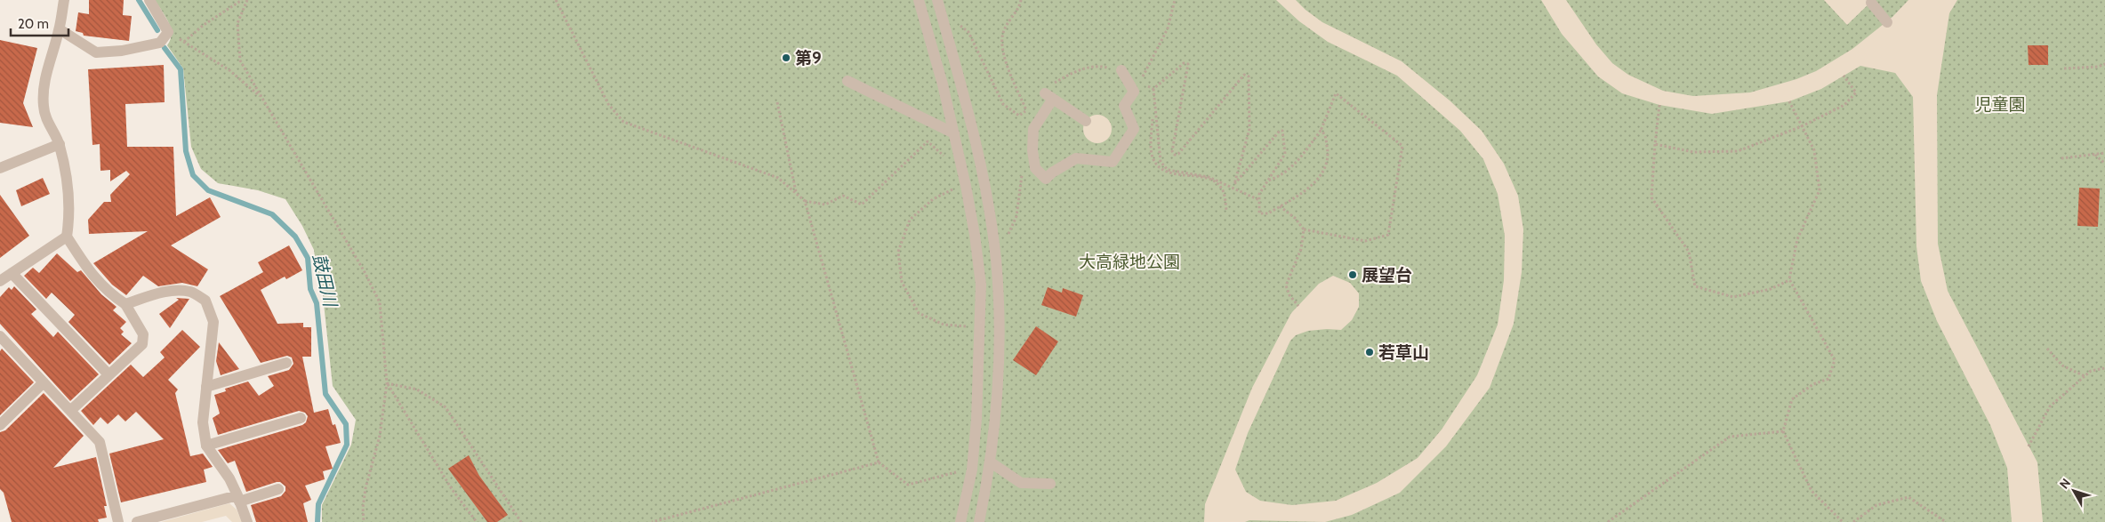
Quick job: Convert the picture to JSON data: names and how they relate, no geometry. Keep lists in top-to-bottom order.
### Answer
{
  "water": ["鼓田川"],
  "parks": ["児童園", "大高緑地公園"],
  "places": ["第9", "展望台", "若草山"],
  "scale_bar": "20 m",
  "north": "top left"
}
